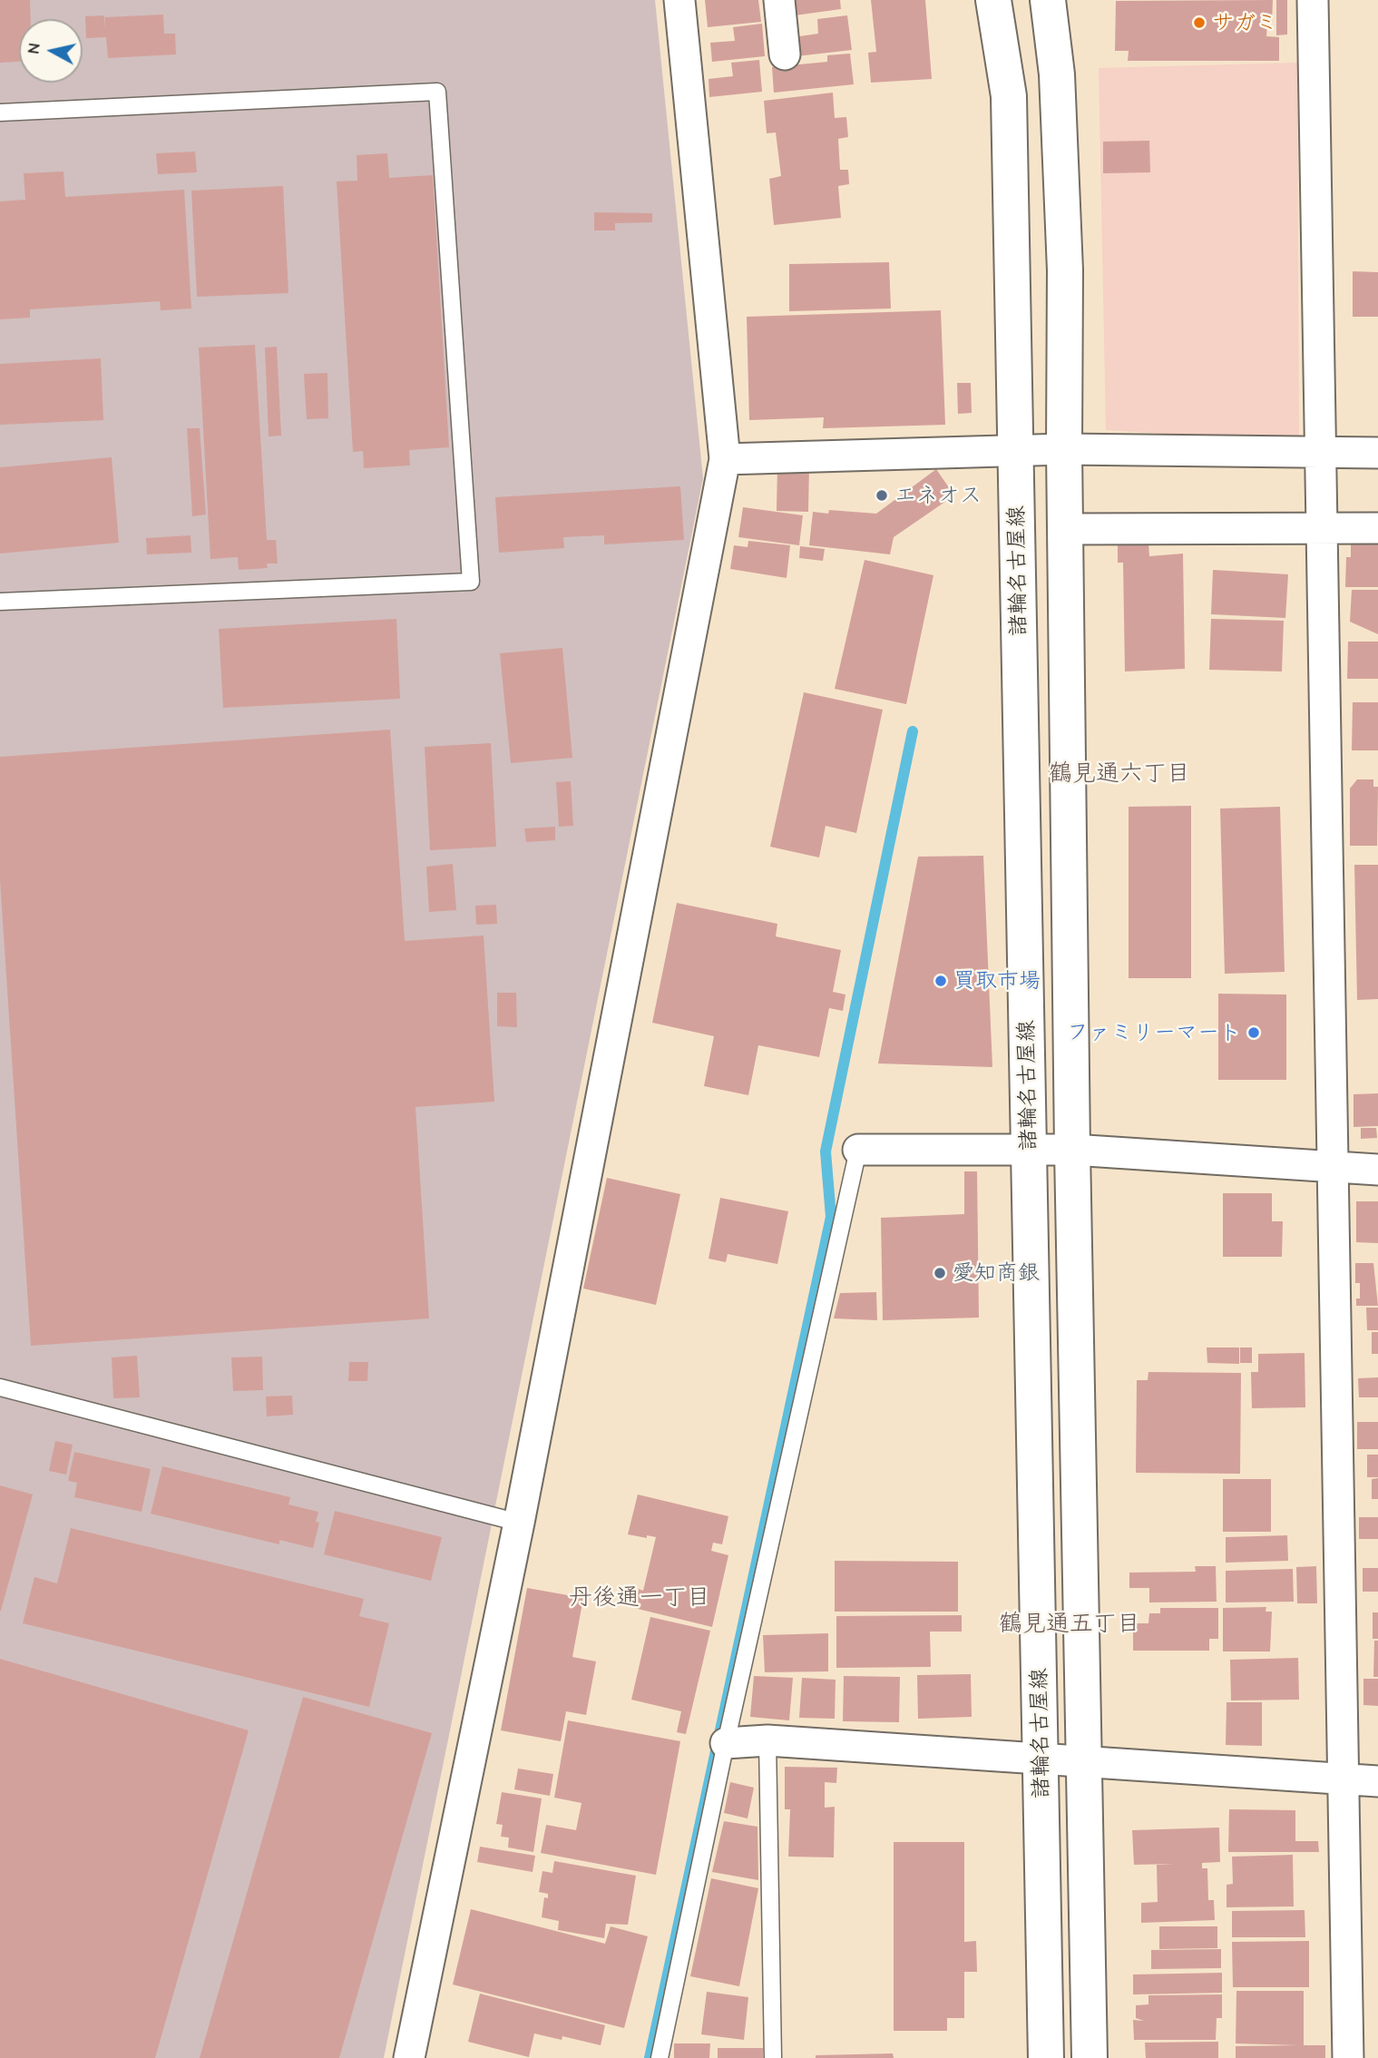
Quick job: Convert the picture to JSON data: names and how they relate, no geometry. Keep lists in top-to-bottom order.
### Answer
{
  "streets": {
    "main road": ["諸輪名古屋線"]
  },
  "districts": ["鶴見通六丁目", "丹後通一丁目", "鶴見通五丁目"],
  "places": [
    "サガミ",
    "エネオス",
    "買取市場",
    "ファミリーマート",
    "愛知商銀"
  ],
  "north": "left"
}
